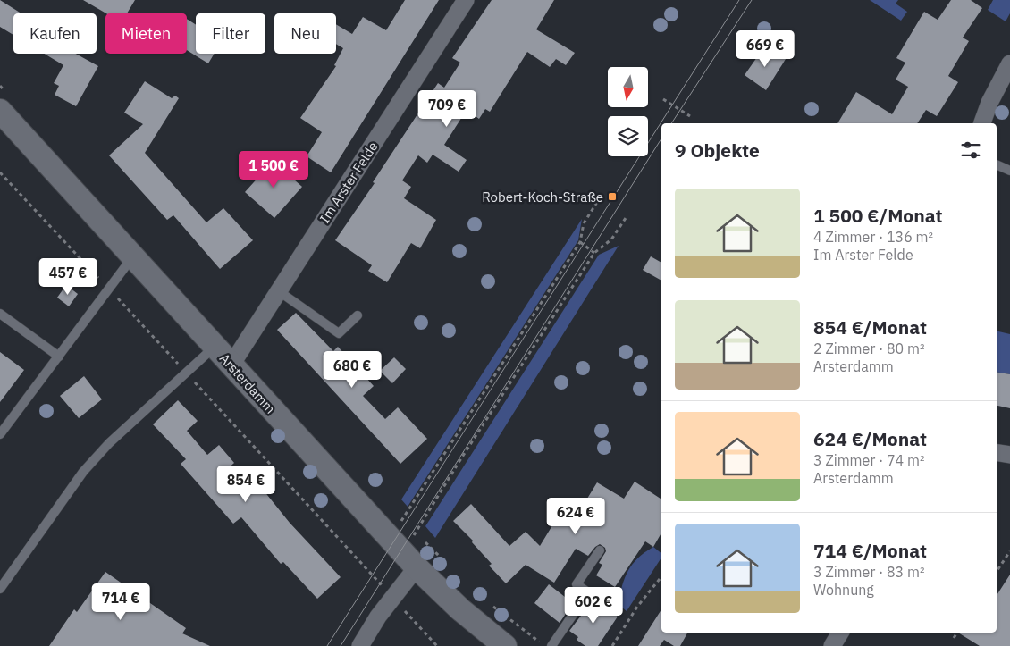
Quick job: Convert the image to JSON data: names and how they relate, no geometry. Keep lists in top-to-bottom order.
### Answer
{
  "streets": {
    "street": ["Im Arster Felde", "Arsterdamm"]
  },
  "crossings": [
    ["Im Arster Felde", "Arsterdamm"]
  ],
  "places": {
    "transit": ["Robert-Koch-Straße"]
  },
  "north": "bottom",
  "page": {
    "chip": [
      "Kaufen",
      "Mieten",
      "Filter",
      "Neu"
    ],
    "price": [
      "669 €",
      "709 €",
      "1 500 €",
      "457 €",
      "680 €",
      "854 €",
      "624 €",
      "714 €",
      "602 €"
    ],
    "heading": "9 Objekte",
    "list": [
      {
        "name": "1 500 €/Monat",
        "note": "4 Zimmer · 136 m² · Im Arster Felde"
      },
      {
        "name": "854 €/Monat",
        "note": "2 Zimmer · 80 m² · Arsterdamm"
      },
      {
        "name": "624 €/Monat",
        "note": "3 Zimmer · 74 m² · Arsterdamm"
      },
      {
        "name": "714 €/Monat",
        "note": "3 Zimmer · 83 m² · Wohnung"
      }
    ]
  }
}
